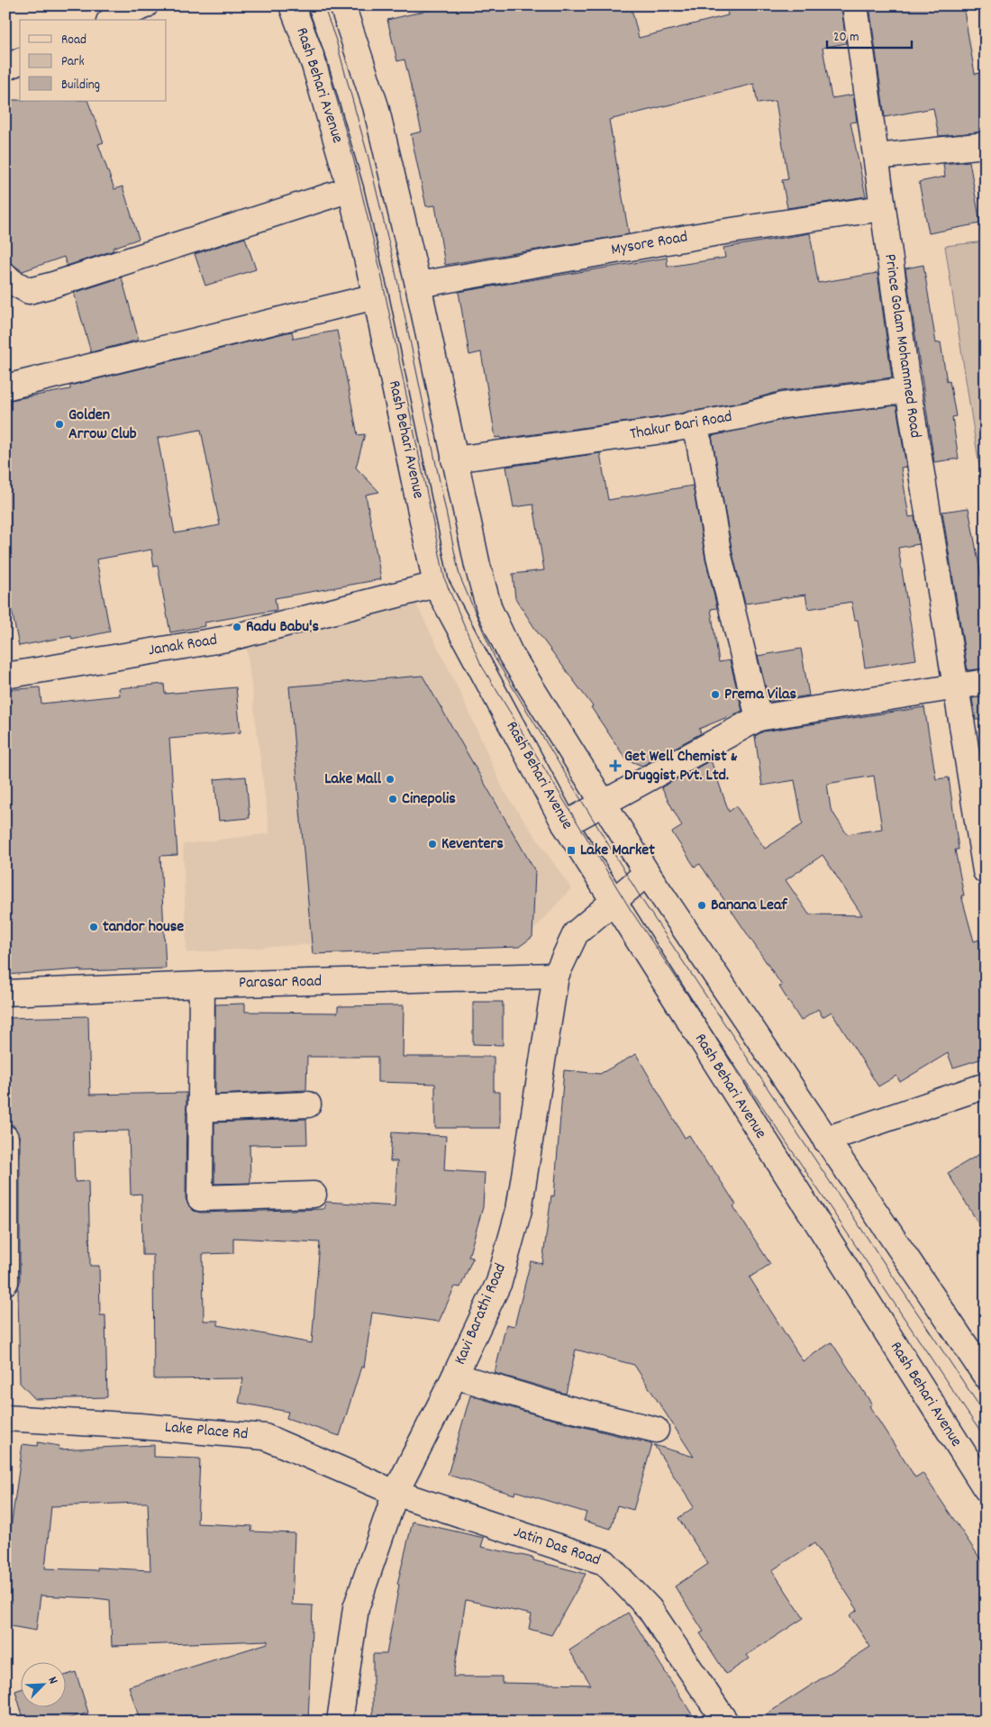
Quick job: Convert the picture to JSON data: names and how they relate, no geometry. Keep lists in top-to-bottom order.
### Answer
{
  "streets": {
    "street": [
      "Rash Behari Avenue",
      "Mysore Road",
      "Prince Golam Mohammed Road",
      "Thakur Bari Road",
      "Janak Road",
      "Parasar Road",
      "Kavi Barathi Road",
      "Lake Place Rd",
      "Jatin Das Road"
    ]
  },
  "crossings": [
    ["Rash Behari Avenue", "Janak Road"],
    ["Rash Behari Avenue", "Kavi Barathi Road"],
    ["Mysore Road", "Prince Golam Mohammed Road"],
    ["Prince Golam Mohammed Road", "Thakur Bari Road"],
    ["Parasar Road", "Kavi Barathi Road"],
    ["Kavi Barathi Road", "Lake Place Rd"],
    ["Kavi Barathi Road", "Jatin Das Road"],
    ["Lake Place Rd", "Jatin Das Road"]
  ],
  "places": {
    "other": [
      "Golden Arrow Club",
      "Radu Babu's",
      "Prema Vilas",
      "Lake Mall",
      "Cinepolis",
      "Keventers",
      "Banana Leaf",
      "tandor house"
    ],
    "health": ["Get Well Chemist & Druggist Pvt. Ltd."],
    "transit": ["Lake Market"]
  },
  "legend": ["Road", "Park", "Building"],
  "scale_bar": "20 m",
  "north": "top right"
}
